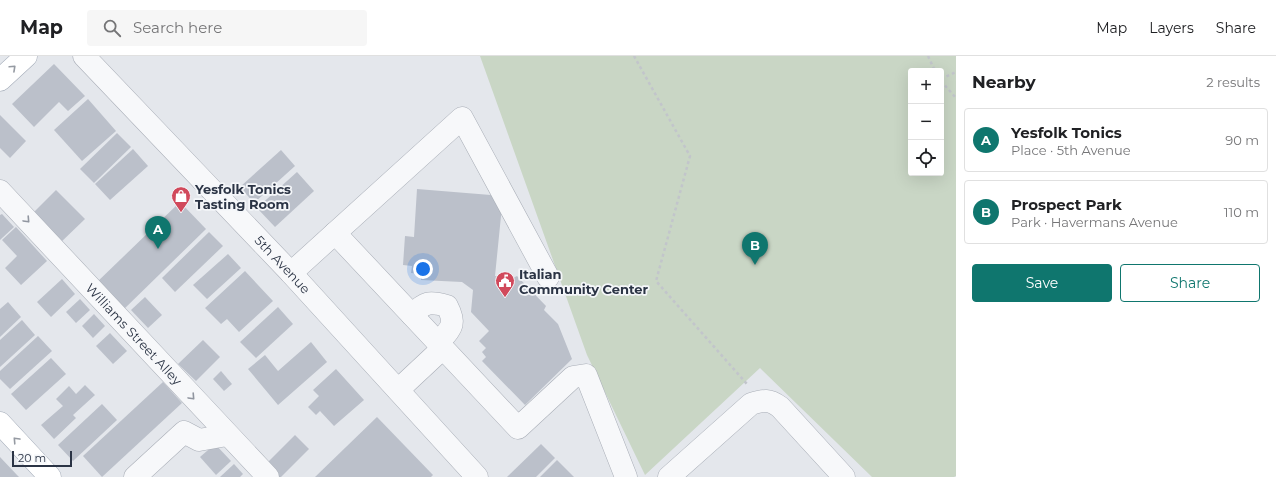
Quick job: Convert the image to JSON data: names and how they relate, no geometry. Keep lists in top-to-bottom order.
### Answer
{
  "streets": {
    "street": ["5th Avenue", "Williams Street Alley"]
  },
  "one_way": ["Williams Street Alley"],
  "places": {
    "shop": ["Yesfolk Tonics Tasting Room"],
    "public building": ["Italian Community Center"]
  },
  "scale_bar": "20 m",
  "page": {
    "header": "Map",
    "search": "Search here",
    "nav": ["Map", "Layers", "Share"],
    "heading": ["Nearby", "2 results"],
    "map_buttons": ["+", "−"],
    "list": [
      {
        "mark": "A",
        "name": "Yesfolk Tonics",
        "note": "Place · 5th Avenue",
        "value": "90 m"
      },
      {
        "mark": "B",
        "name": "Prospect Park",
        "note": "Park · Havermans Avenue",
        "value": "110 m"
      }
    ],
    "pins": ["A", "B"],
    "buttons": ["Save", "Share"],
    "scale": "20 m"
  }
}
